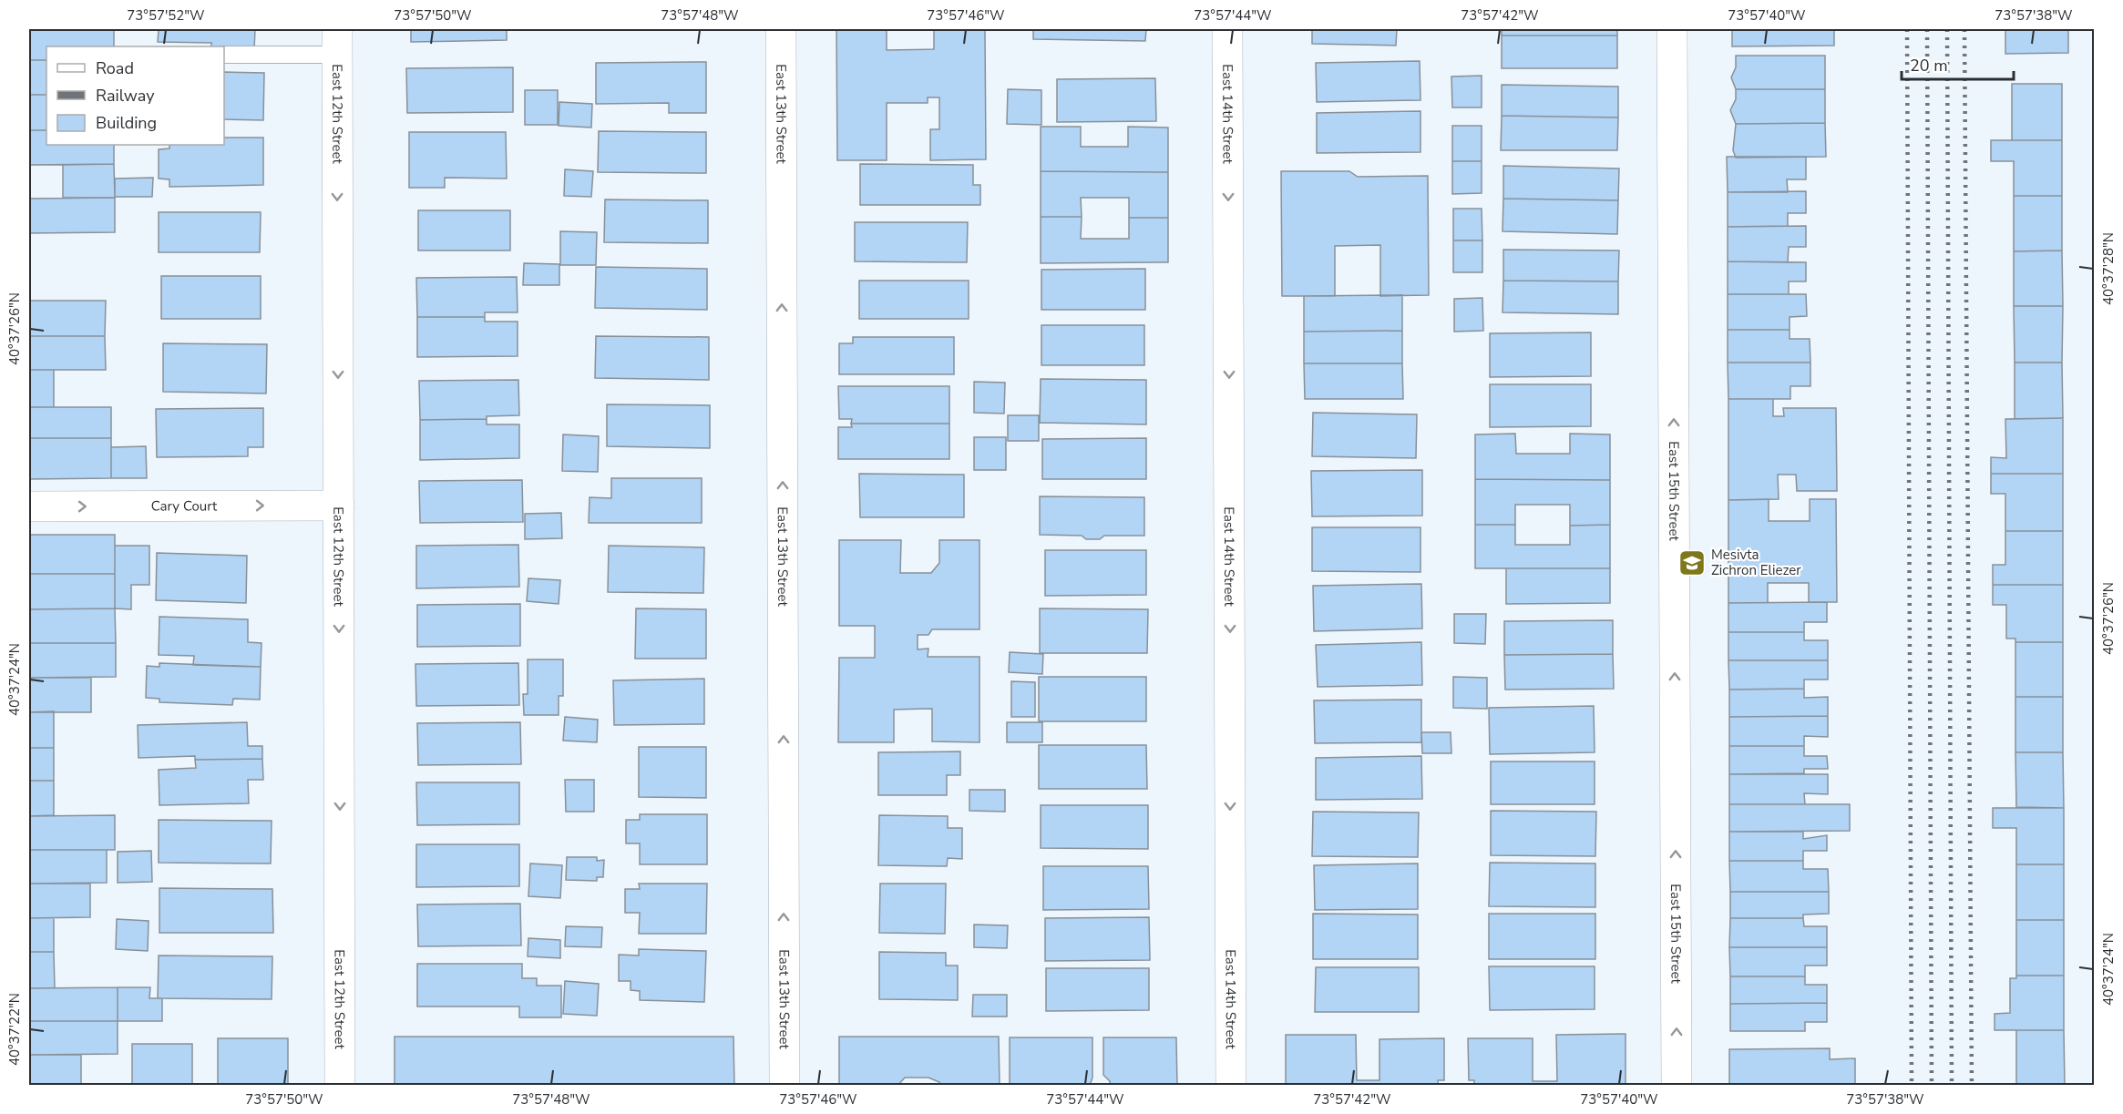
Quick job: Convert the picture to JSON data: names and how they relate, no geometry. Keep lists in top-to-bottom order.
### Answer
{
  "streets": {
    "street": [
      "East 12th Street",
      "East 13th Street",
      "East 14th Street",
      "East 15th Street",
      "Cary Court"
    ]
  },
  "crossings": [
    ["East 12th Street", "Cary Court"]
  ],
  "one_way": [
    "East 12th Street",
    "East 13th Street",
    "East 14th Street",
    "East 15th Street",
    "Cary Court"
  ],
  "places": {
    "school or university": ["Mesivta Zichron Eliezer"]
  },
  "legend": ["Road", "Railway", "Building"],
  "scale_bar": "20 m",
  "coordinates": [
    "73°57'52\"W",
    "73°57'50\"W",
    "73°57'48\"W",
    "73°57'46\"W",
    "73°57'44\"W",
    "73°57'42\"W",
    "73°57'40\"W",
    "73°57'38\"W",
    "40°37'28\"N",
    "40°37'26\"N",
    "40°37'24\"N",
    "40°37'22\"N"
  ]
}
